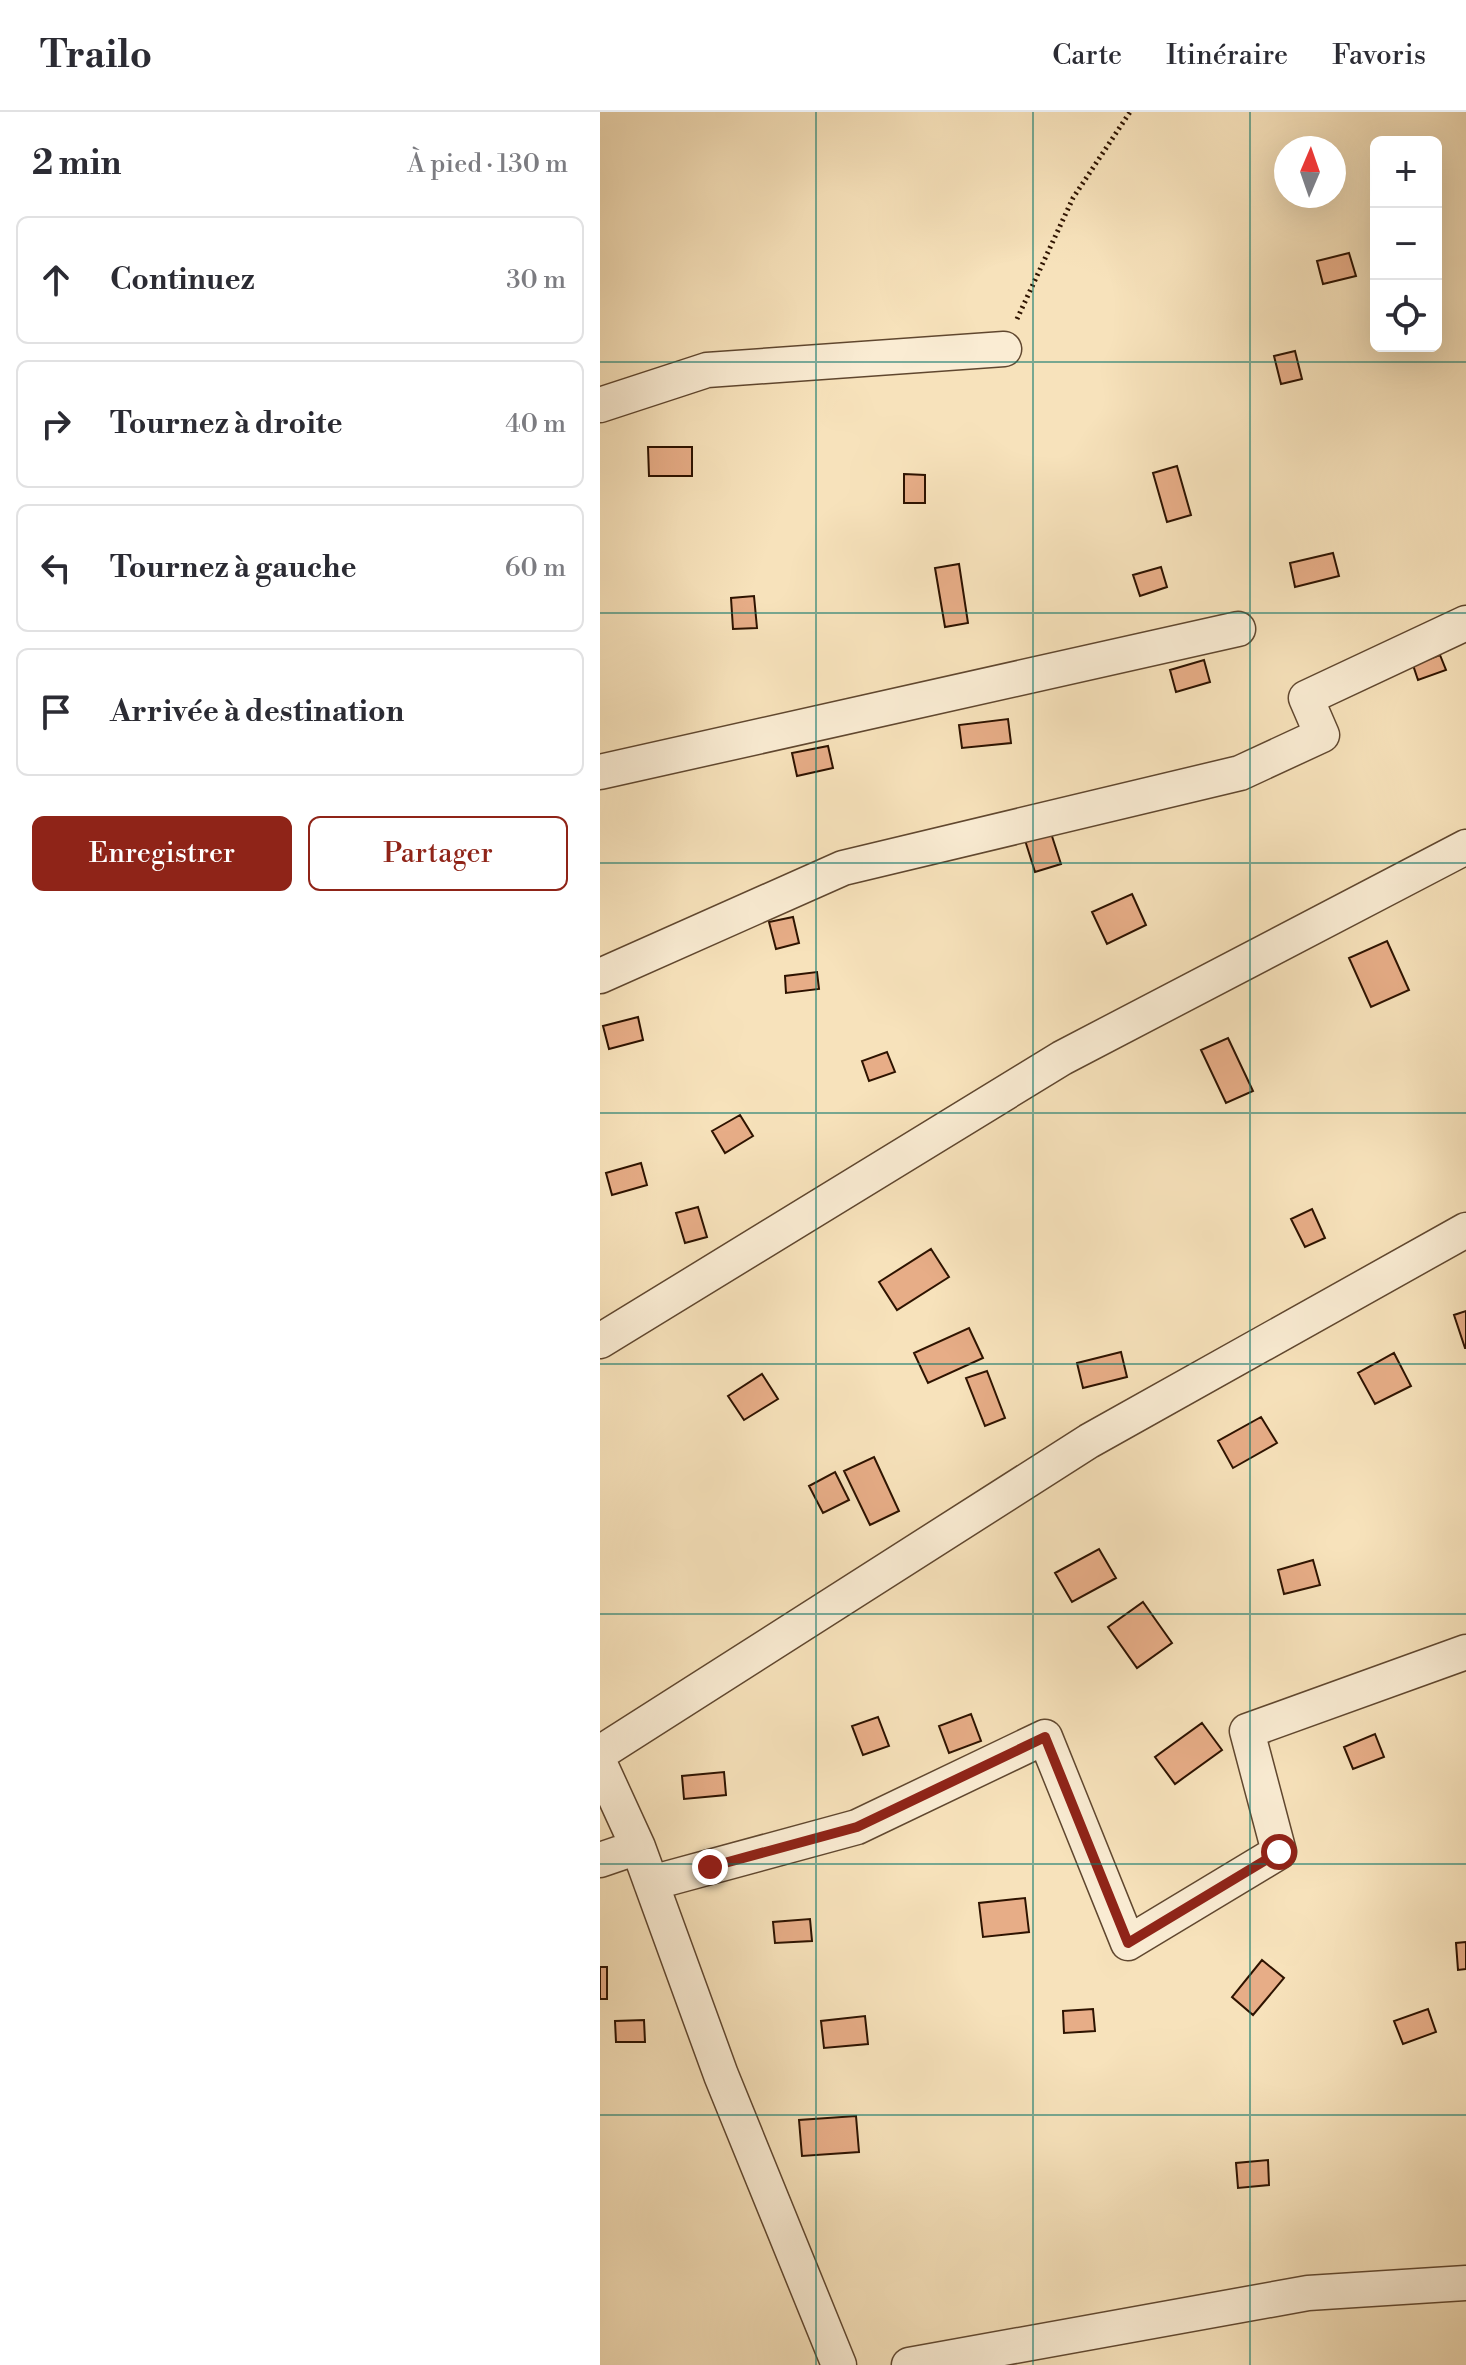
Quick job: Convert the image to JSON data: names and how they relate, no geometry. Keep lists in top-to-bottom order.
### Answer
{
  "north": "top",
  "page": {
    "header": "Trailo",
    "nav": ["Carte", "Itinéraire", "Favoris"],
    "heading": ["2 min", "À pied · 130 m"],
    "map_buttons": ["+", "−"],
    "list": [
      ["Continuez", "30 m"],
      ["Tournez à droite", "40 m"],
      ["Tournez à gauche", "60 m"],
      "Arrivée à destination"
    ],
    "buttons": ["Enregistrer", "Partager"]
  }
}
